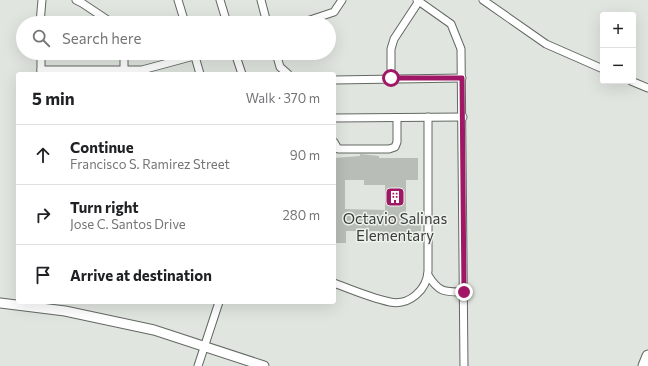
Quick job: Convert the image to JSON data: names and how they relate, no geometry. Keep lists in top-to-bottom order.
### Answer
{
  "places": {
    "building": ["Octavio Salinas Elementary"]
  },
  "page": {
    "map_buttons": ["+", "−"],
    "search": "Search here",
    "heading": ["5 min", "Walk · 370 m"],
    "list": [
      ["Continue", "Francisco S. Ramirez Street", "90 m"],
      ["Turn right", "Jose C. Santos Drive", "280 m"],
      "Arrive at destination"
    ]
  }
}
